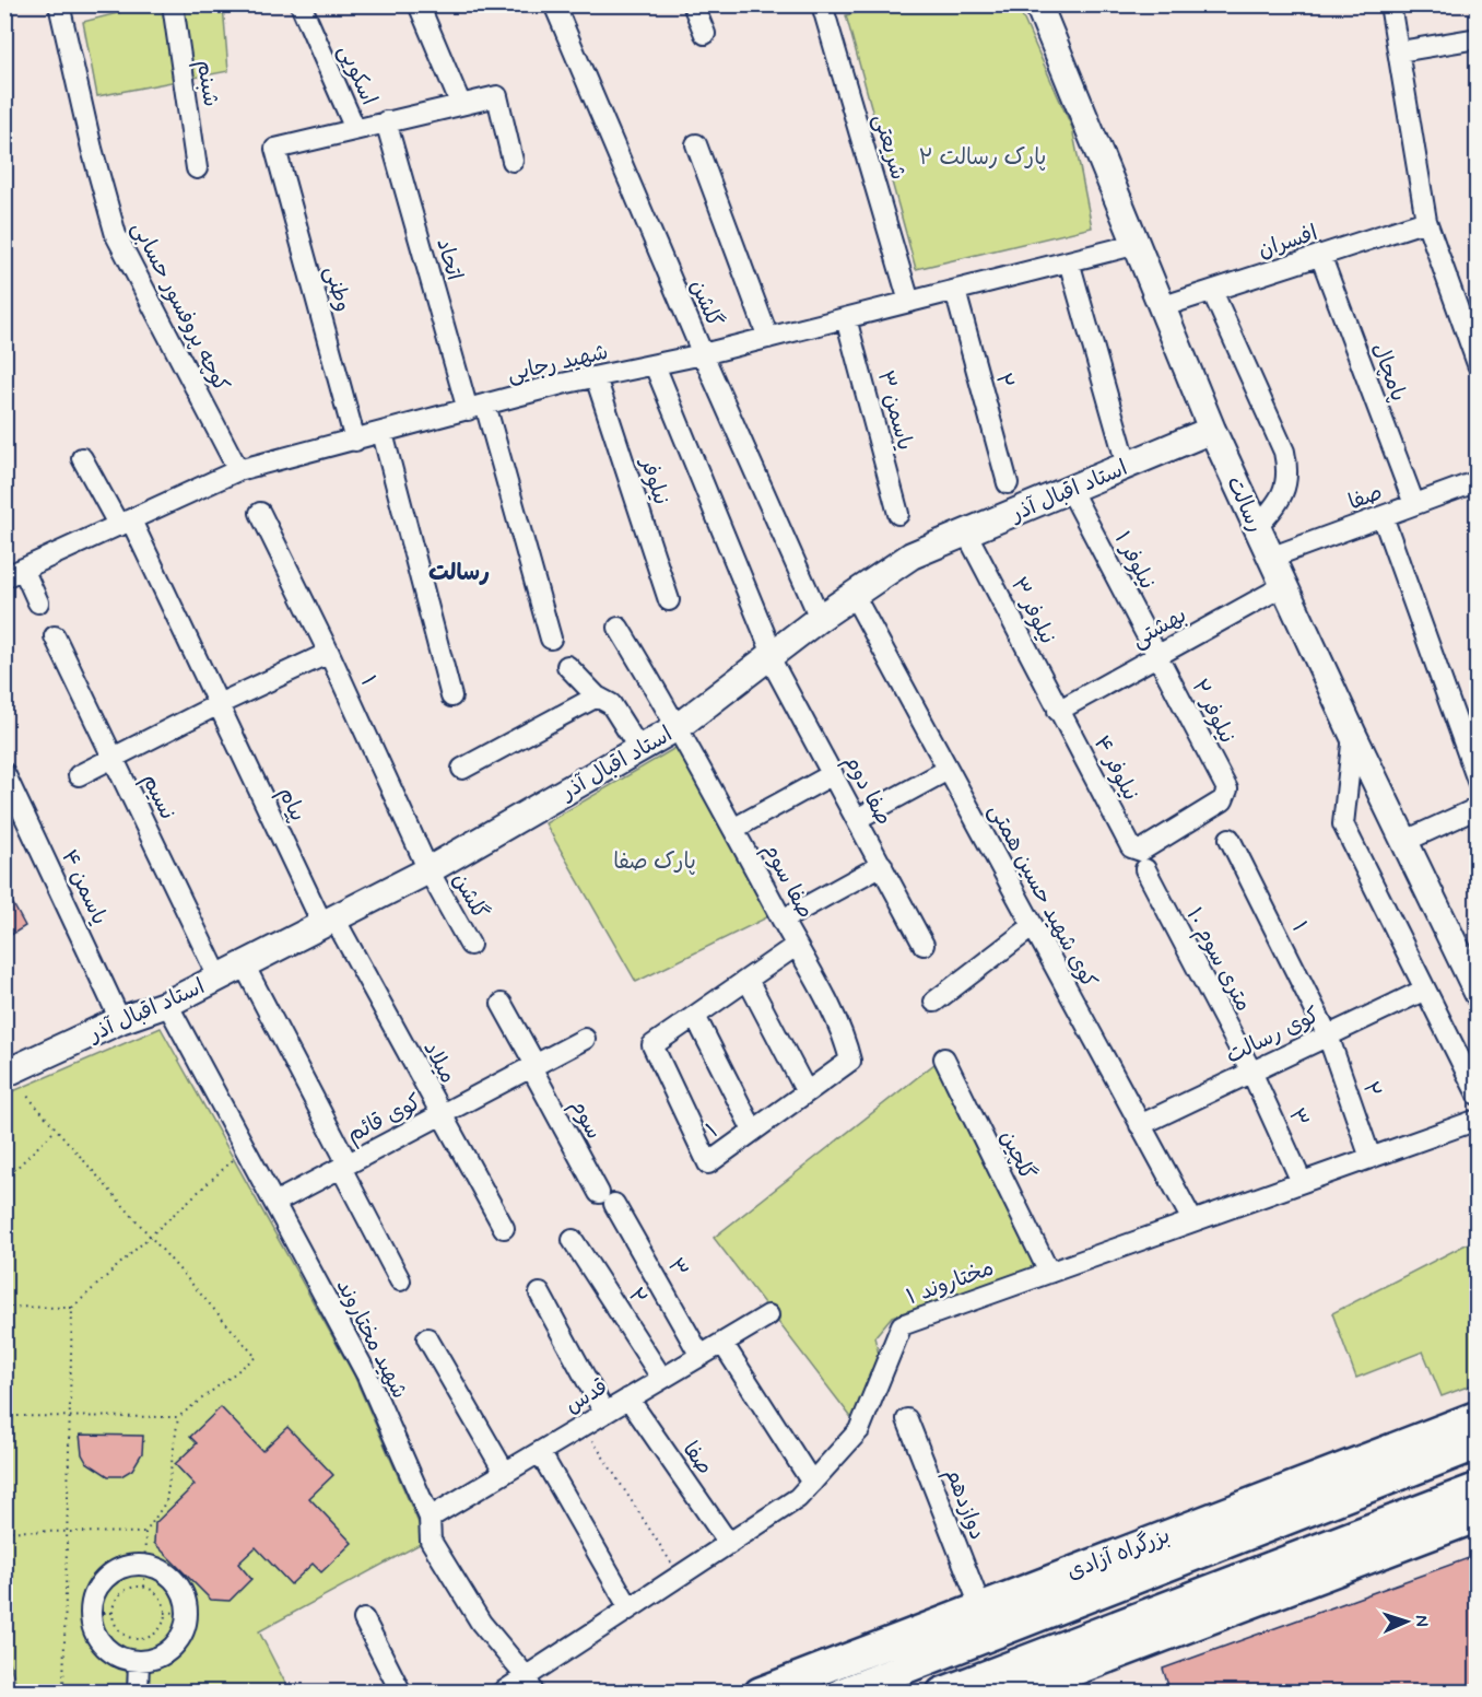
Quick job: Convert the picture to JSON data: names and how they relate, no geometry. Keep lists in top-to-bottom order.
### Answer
{
  "streets": {
    "highway": ["بزرگراه آزادی"],
    "main road": ["استاد اقبال آذر", "رسالت"],
    "street": [
      "اسکویی",
      "شبنم",
      "شریعتی",
      "افسران",
      "اتحاد",
      "وطنی",
      "گلشن",
      "کوچه پروفسور حسابی",
      "شهید رجایی",
      "پامچال",
      "۲",
      "یاسمن ۳",
      "نیلوفر",
      "صفا",
      "نیلوفر ۱",
      "نیلوفر ۳",
      "بهشتی",
      "۱",
      "نیلوفر ۲",
      "نیلوفر ۴",
      "صفا دوم",
      "نسیم",
      "پیام",
      "صفا سوم",
      "یاسمن ۴",
      "کوی شهید حسین همتی",
      "۱۰ متری سوم",
      "کوی رسالت",
      "میلاد",
      "کوی قائم",
      "۳",
      "سوم",
      "گلچین",
      "مختاروند ۱",
      "شهید مختاروند",
      "قدس",
      "دوازدهم"
    ]
  },
  "crossings": [
    ["اسکویی", "وطنی"],
    ["شریعتی", "شهید رجایی"],
    ["افسران", "پامچال"],
    ["افسران", "رسالت"],
    ["اتحاد", "شهید رجایی"],
    ["وطنی", "شهید رجایی"],
    ["گلشن", "شهید رجایی"],
    ["گلشن", "استاد اقبال آذر"],
    ["گلشن", "۱"],
    ["کوچه پروفسور حسابی", "شهید رجایی"],
    ["شهید رجایی", "۲"],
    ["شهید رجایی", "یاسمن ۳"],
    ["شهید رجایی", "نیلوفر"],
    ["شهید رجایی", "رسالت"],
    ["شهید رجایی", "صفا دوم"],
    ["شهید رجایی", "پیام"],
    ["پامچال", "صفا"],
    ["۲", "۱"],
    ["۲", "کوی رسالت"],
    ["۲", "مختاروند ۱"],
    ["۲", "قدس"],
    ["استاد اقبال آذر", "رسالت"],
    ["استاد اقبال آذر", "نیلوفر ۱"],
    ["استاد اقبال آذر", "نیلوفر ۳"],
    ["استاد اقبال آذر", "۱"],
    ["استاد اقبال آذر", "صفا دوم"],
    ["استاد اقبال آذر", "نسیم"],
    ["استاد اقبال آذر", "پیام"],
    ["استاد اقبال آذر", "صفا سوم"],
    ["استاد اقبال آذر", "یاسمن ۴"],
    ["استاد اقبال آذر", "کوی شهید حسین همتی"],
    ["استاد اقبال آذر", "میلاد"],
    ["استاد اقبال آذر", "شهید مختاروند"],
    ["صفا", "رسالت"],
    ["صفا", "مختاروند ۱"],
    ["صفا", "قدس"],
    ["رسالت", "بهشتی"],
    ["نیلوفر ۱", "بهشتی"],
    ["نیلوفر ۱", "نیلوفر ۲"],
    ["نیلوفر ۳", "بهشتی"],
    ["نیلوفر ۳", "نیلوفر ۴"],
    ["بهشتی", "نیلوفر ۲"],
    ["بهشتی", "نیلوفر ۴"],
    ["۱", "صفا سوم"],
    ["۱", "کوی رسالت"],
    ["نیلوفر ۲", "نیلوفر ۴"],
    ["پیام", "میلاد"],
    ["کوی شهید حسین همتی", "کوی رسالت"],
    ["کوی شهید حسین همتی", "مختاروند ۱"],
    ["۱۰ متری سوم", "کوی رسالت"],
    ["۱۰ متری سوم", "۳"],
    ["کوی رسالت", "۳"],
    ["میلاد", "کوی قائم"],
    ["کوی قائم", "سوم"],
    ["کوی قائم", "شهید مختاروند"],
    ["۳", "سوم"],
    ["۳", "مختاروند ۱"],
    ["۳", "قدس"],
    ["گلچین", "مختاروند ۱"],
    ["مختاروند ۱", "شهید مختاروند"],
    ["شهید مختاروند", "قدس"],
    ["دوازدهم", "بزرگراه آزادی"]
  ],
  "districts": ["رسالت"],
  "parks": ["پارک رسالت ۲", "پارک صفا"],
  "north": "right"
}
